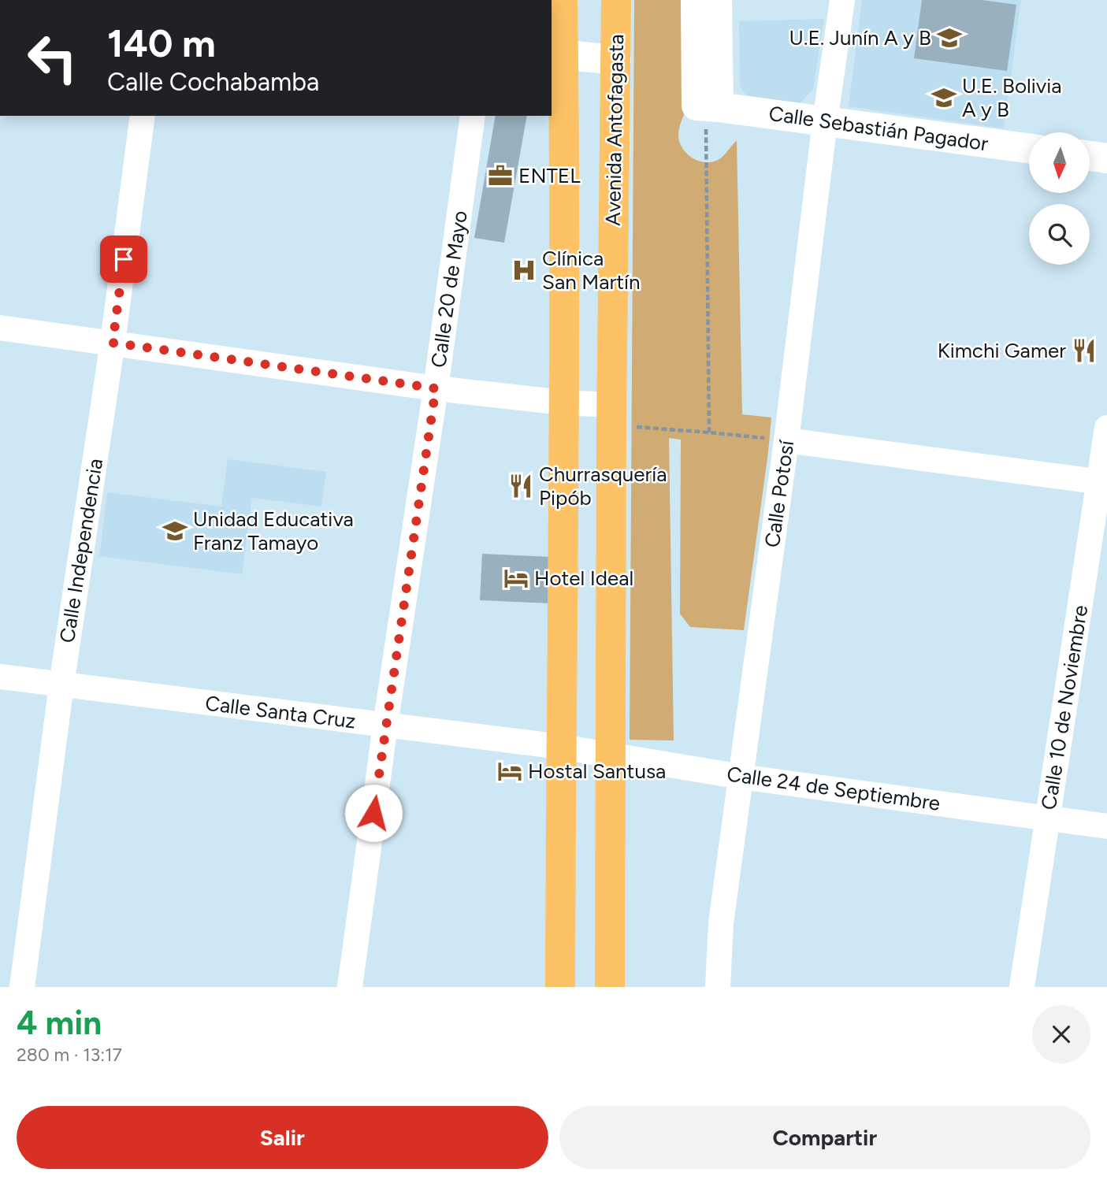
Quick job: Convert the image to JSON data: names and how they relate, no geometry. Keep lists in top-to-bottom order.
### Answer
{
  "streets": {
    "highway": ["Avenida Antofagasta"],
    "main road": ["Calle Sebastián Pagador"],
    "street": [
      "Calle 20 de Mayo",
      "Calle Potosí",
      "Calle Independencia",
      "Calle 10 de Noviembre",
      "Calle Santa Cruz",
      "Calle 24 de Septiembre"
    ]
  },
  "crossings": [
    ["Calle Sebastián Pagador", "Calle Potosí"],
    ["Avenida Antofagasta", "Calle 24 de Septiembre"],
    ["Calle 20 de Mayo", "Calle Santa Cruz"],
    ["Calle Potosí", "Calle 24 de Septiembre"],
    ["Calle Independencia", "Calle Santa Cruz"],
    ["Calle 10 de Noviembre", "Calle 24 de Septiembre"],
    ["Calle Santa Cruz", "Calle 24 de Septiembre"]
  ],
  "places": {
    "school or university": ["U.E. Junín A y B", "U.E. Bolivia A y B", "Unidad Educativa Franz Tamayo"],
    "office": ["ENTEL"],
    "hospital": ["Clínica San Martín"],
    "restaurant": ["Kimchi Gamer", "Churrasquería Pipób"],
    "hotel": ["Hotel Ideal", "Hostal Santusa"]
  },
  "north": "bottom",
  "page": {
    "turn": ["140 m", "Calle Cochabamba"],
    "heading": ["4 min", "280 m · 13:17"],
    "buttons": ["Salir", "Compartir"]
  }
}
